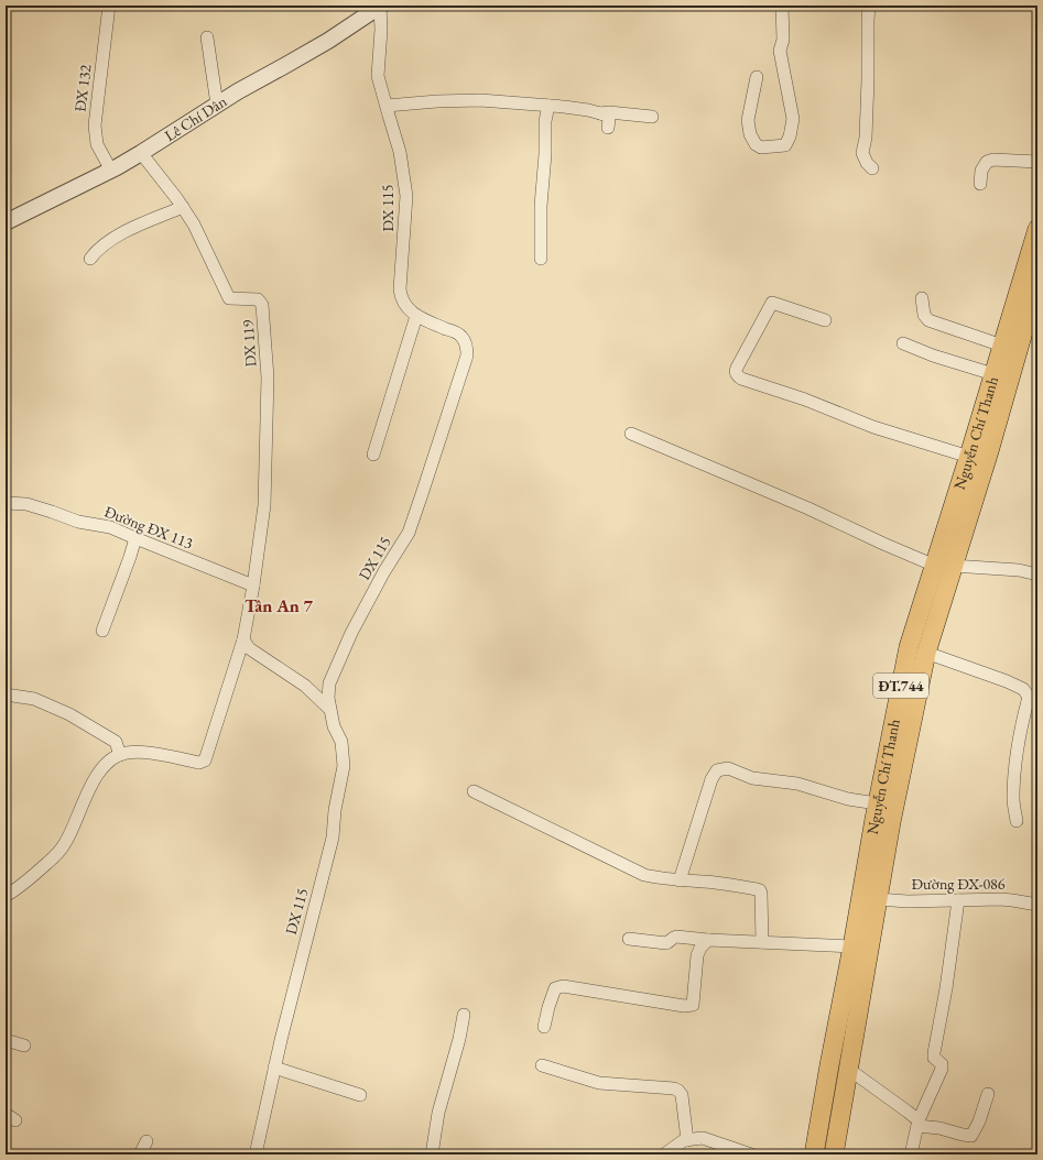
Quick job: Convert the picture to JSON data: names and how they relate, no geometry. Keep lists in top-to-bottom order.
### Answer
{
  "streets": {
    "main road": ["Nguyễn Chí Thanh", "ĐT.744"],
    "street": [
      "ĐX 132",
      "Lê Chí Dân",
      "DX 115",
      "DX 119",
      "Đường ĐX 113",
      "Đường ĐX-086"
    ]
  },
  "crossings": [
    ["ĐX 132", "Lê Chí Dân"],
    ["Lê Chí Dân", "DX 115"],
    ["Lê Chí Dân", "DX 119"],
    ["DX 119", "Đường ĐX 113"],
    ["Nguyễn Chí Thanh", "Đường ĐX-086"]
  ],
  "districts": ["Tân An 7"]
}
